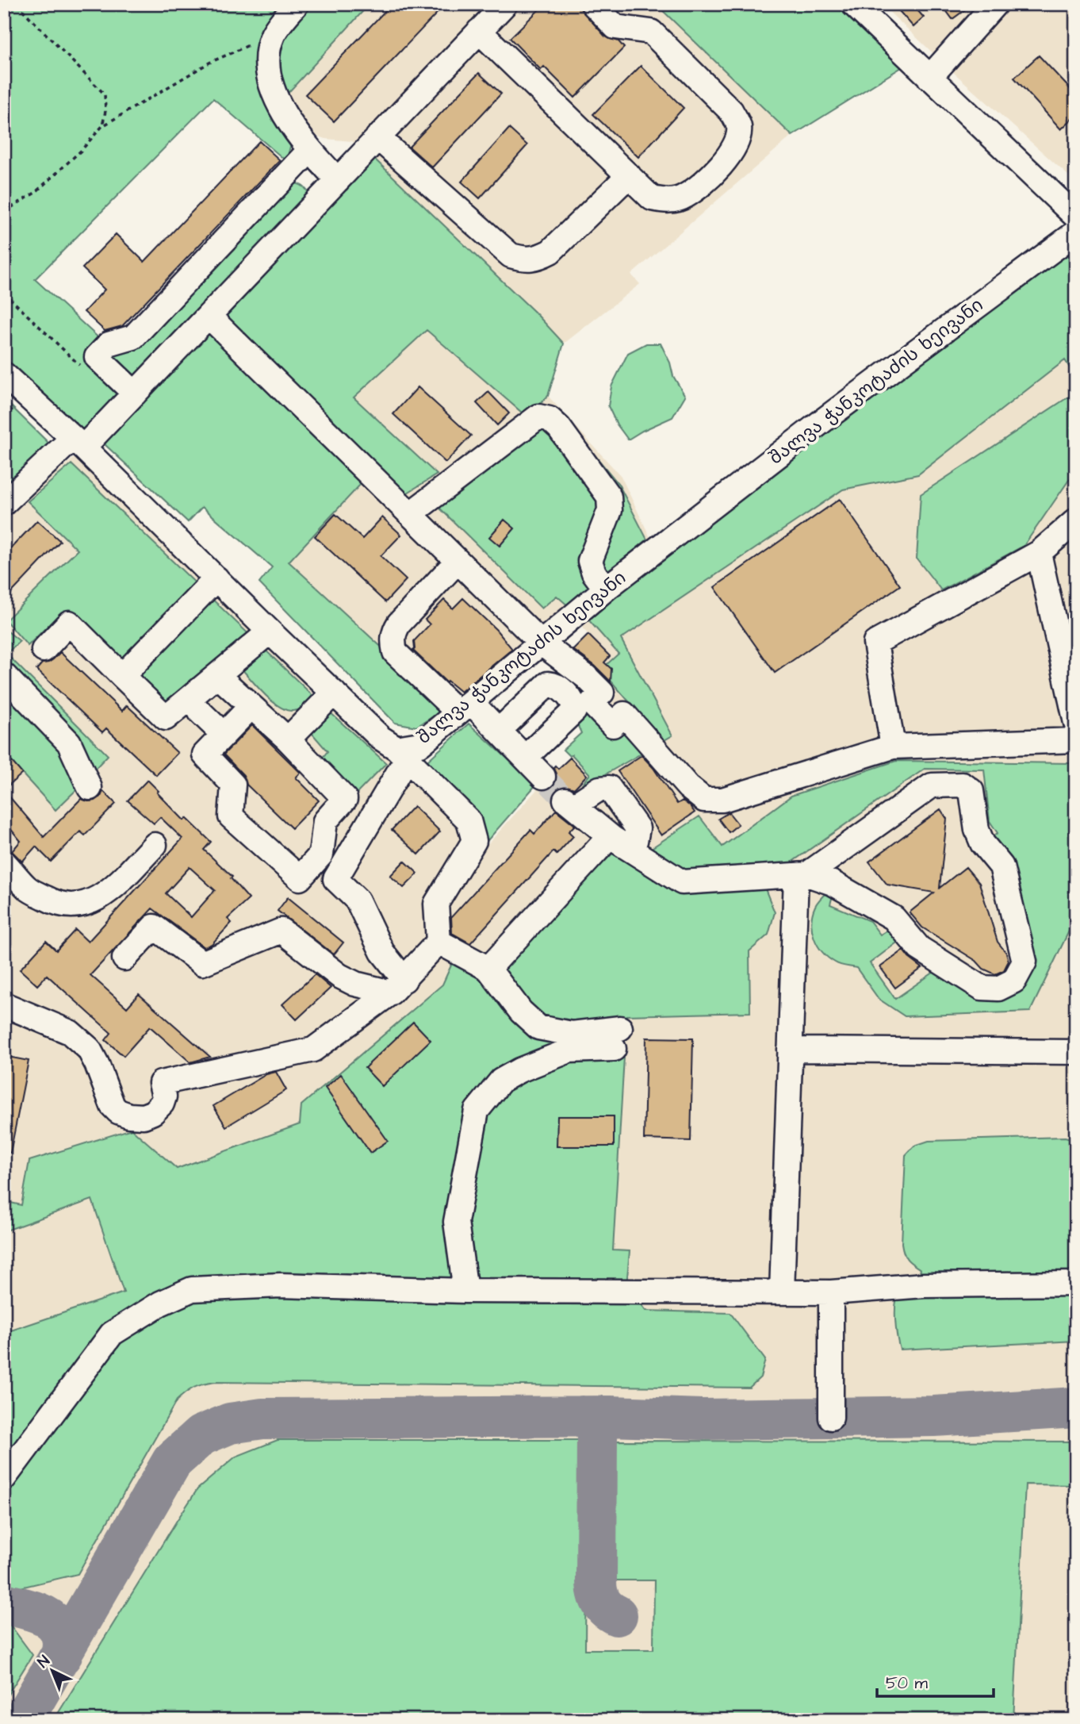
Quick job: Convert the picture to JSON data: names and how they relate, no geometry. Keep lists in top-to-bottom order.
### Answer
{
  "streets": {
    "street": ["შალვა ჭანკოტაძის ხეივანი"]
  },
  "scale_bar": "50 m",
  "north": "top left"
}
